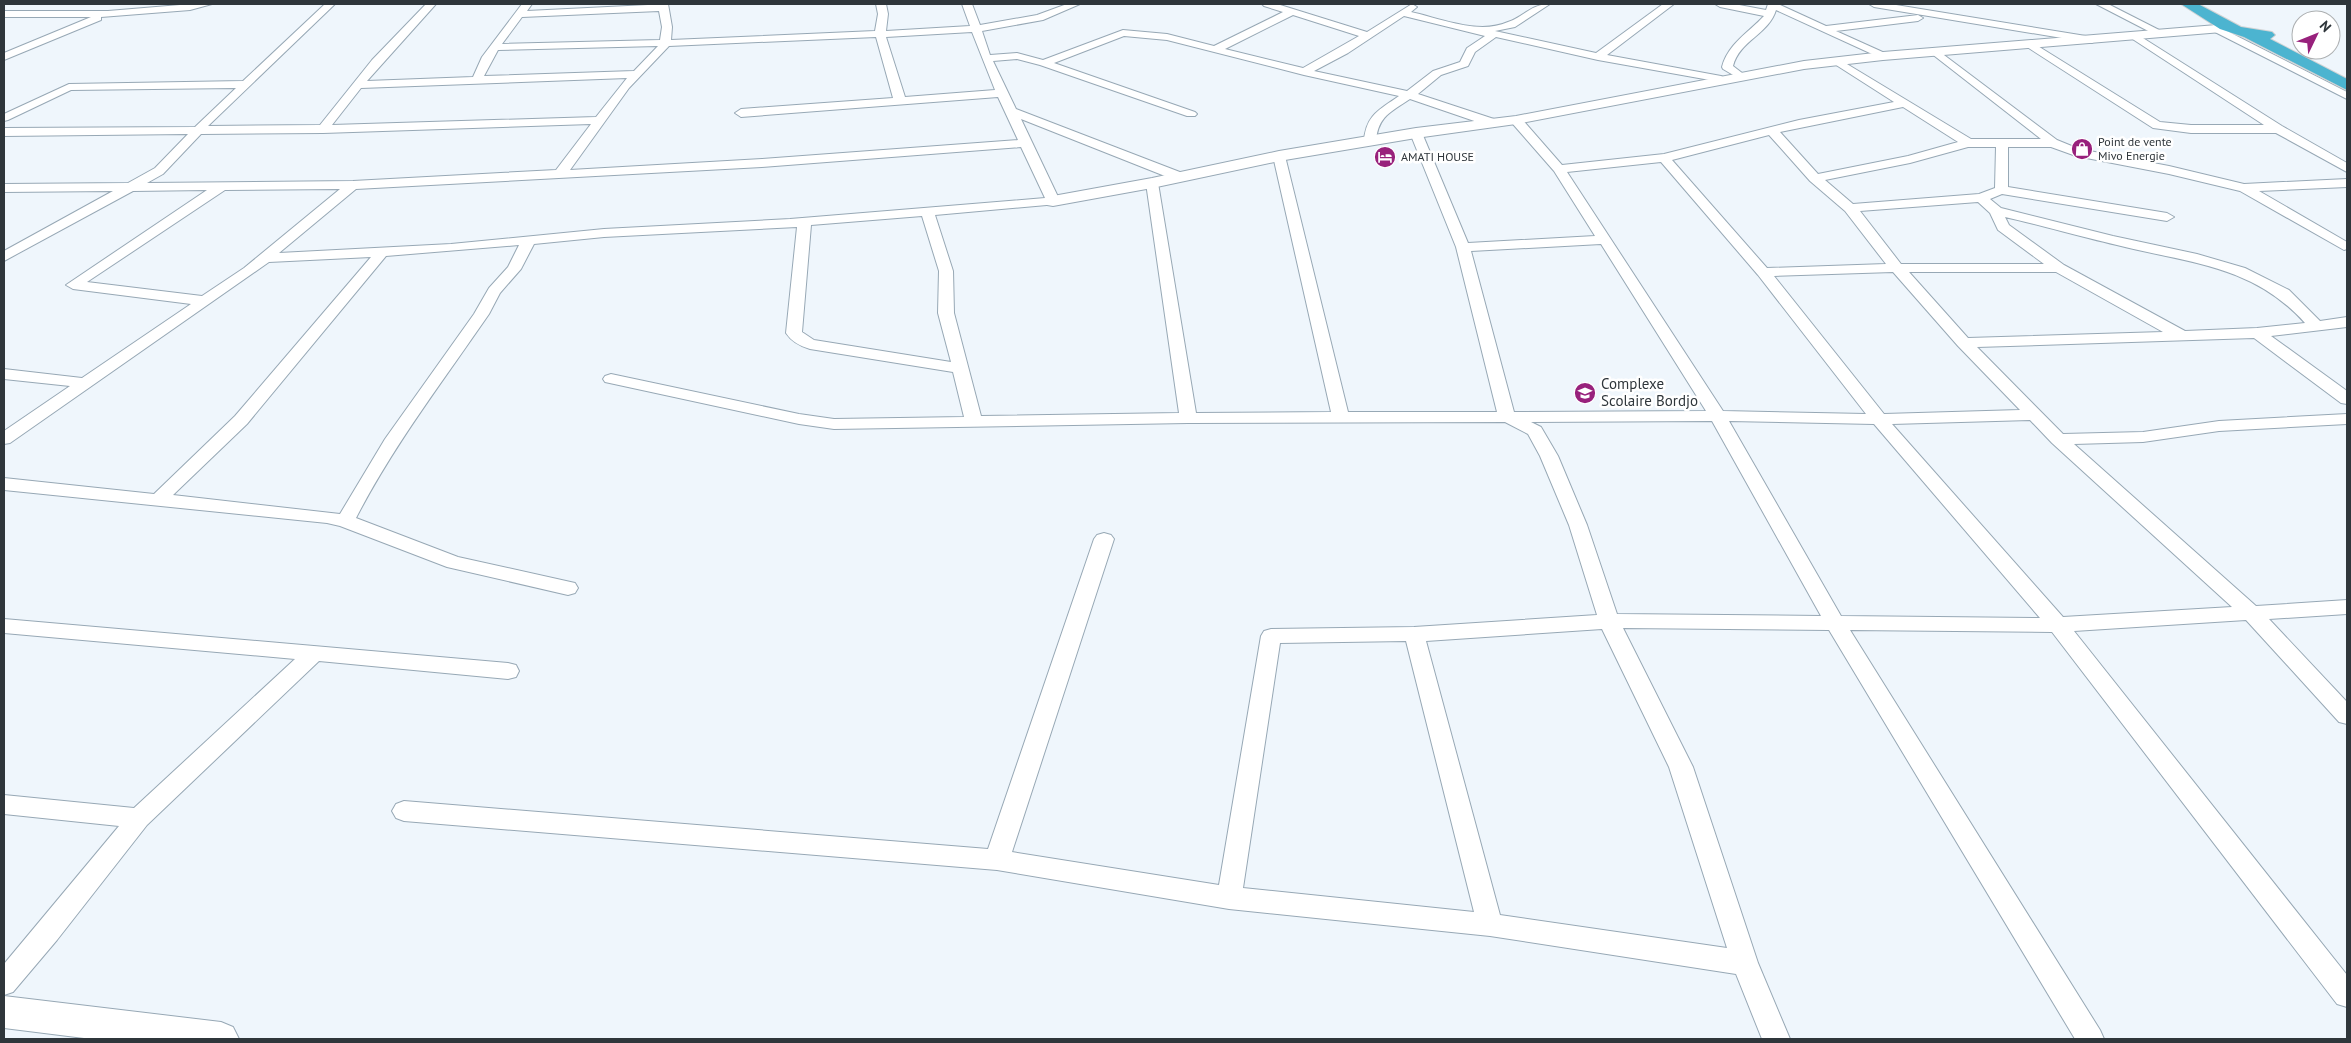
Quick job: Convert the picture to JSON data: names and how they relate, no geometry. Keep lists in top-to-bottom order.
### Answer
{
  "places": {
    "shop": ["Point de vente Mivo Energie"],
    "hotel": ["AMATI HOUSE"],
    "school or university": ["Complexe Scolaire Bordjo"]
  },
  "north": "top right"
}
